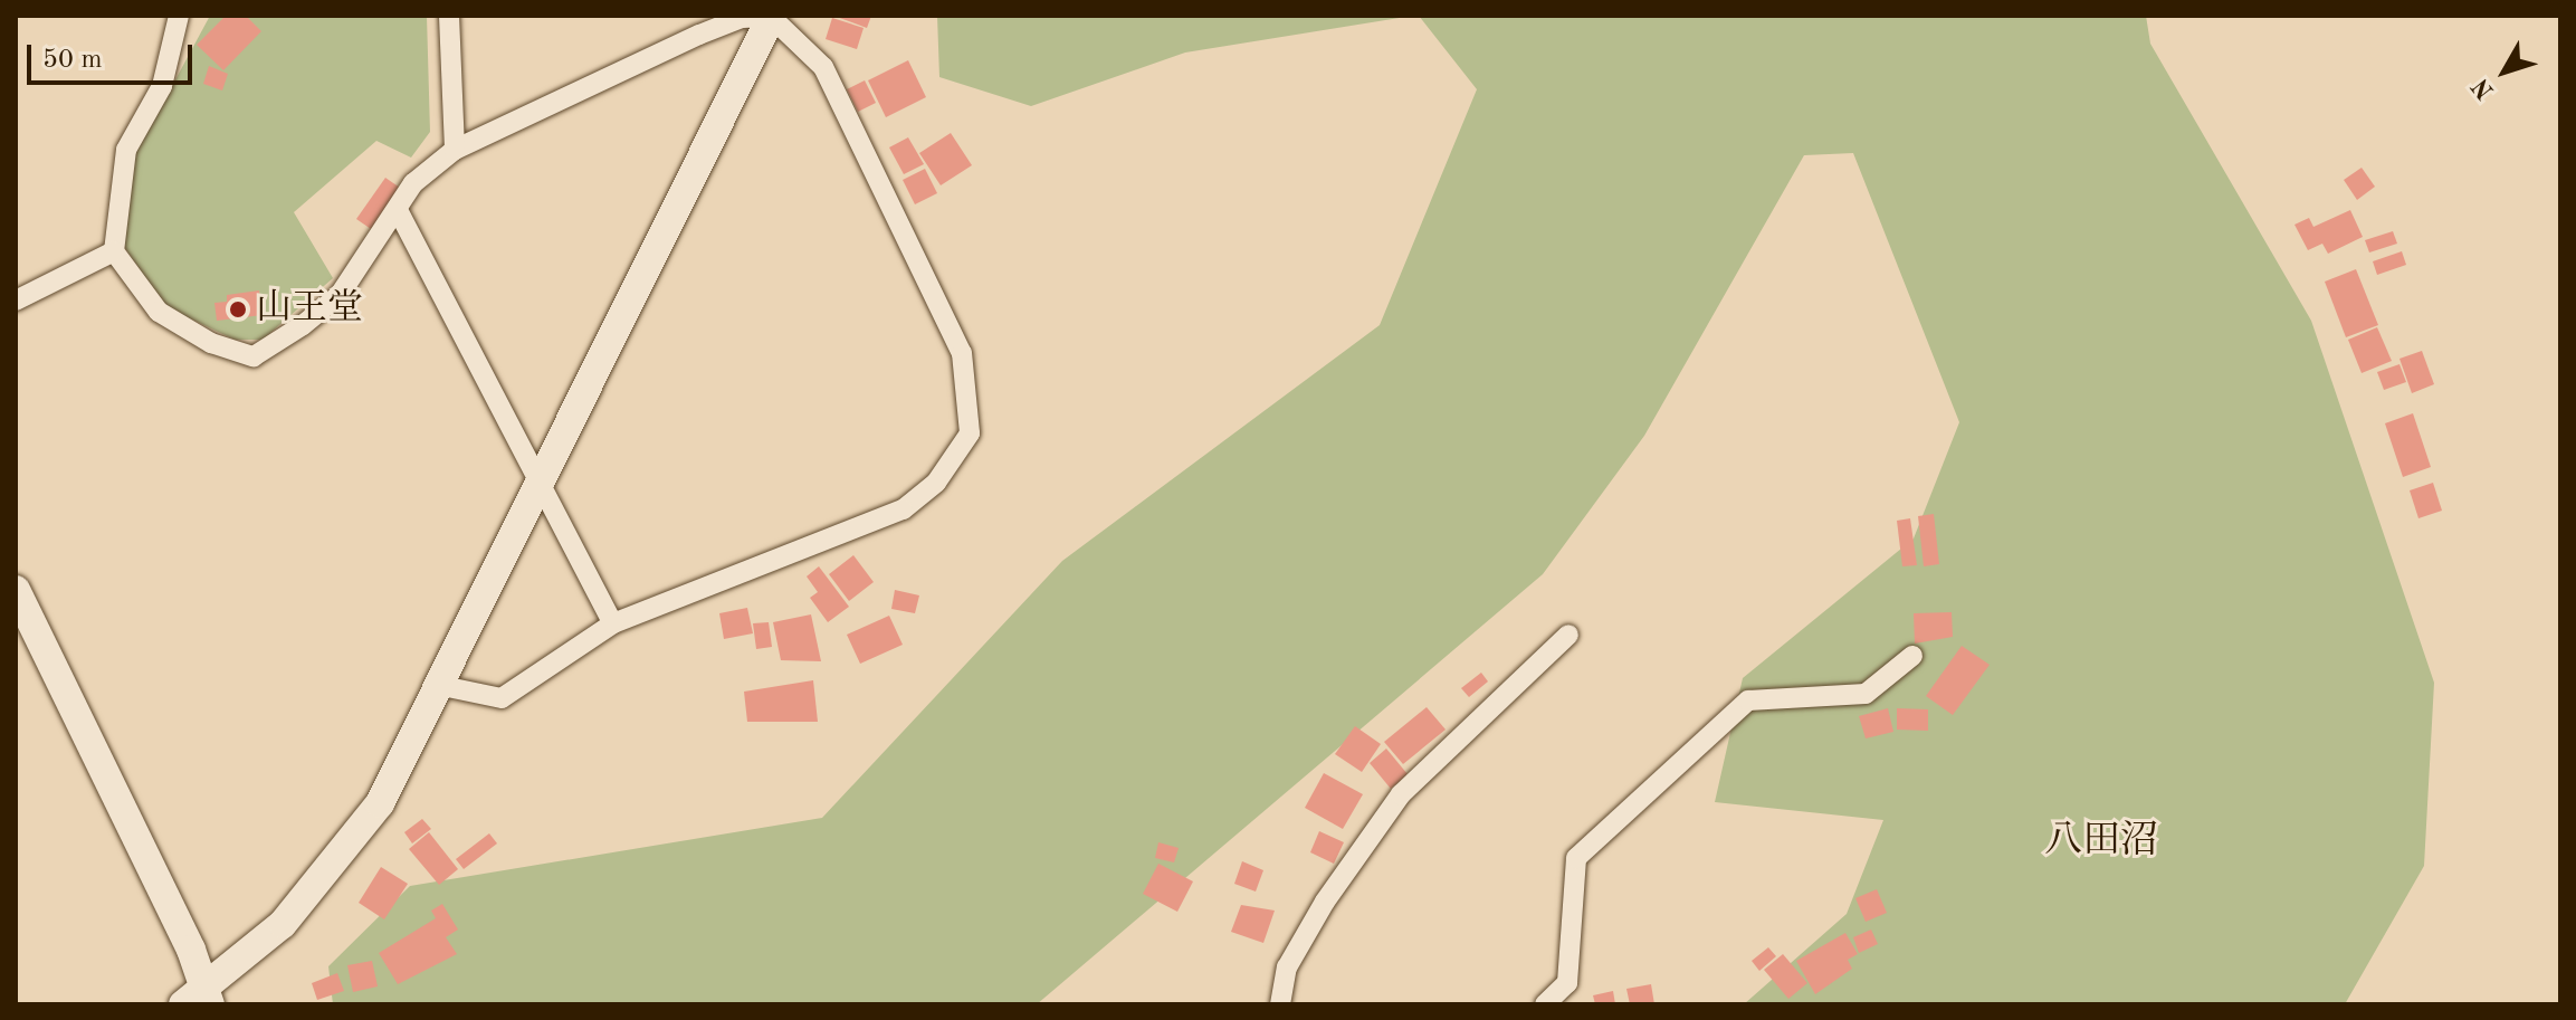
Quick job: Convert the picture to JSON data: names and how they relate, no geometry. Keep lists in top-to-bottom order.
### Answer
{
  "districts": ["八田沼"],
  "places": ["山王堂"],
  "scale_bar": "50 m",
  "north": "bottom left"
}
